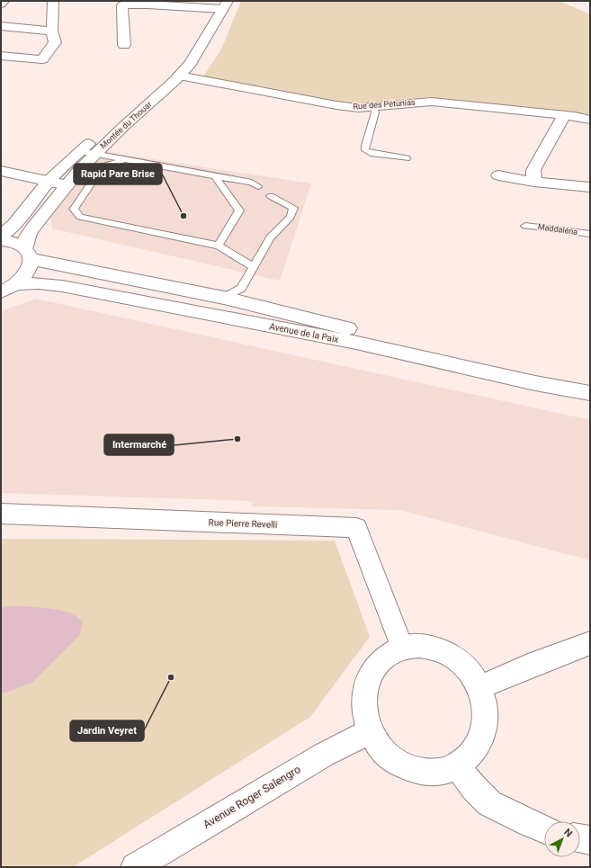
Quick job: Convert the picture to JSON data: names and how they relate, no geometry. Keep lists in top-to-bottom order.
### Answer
{
  "streets": {
    "street": [
      "Rue des Pétunias",
      "Montée du Thouar",
      "Avenue de la Paix",
      "Rue Pierre Revelli",
      "Avenue Roger Salengro"
    ],
    "lane": ["Maddaléna"]
  },
  "crossings": [
    ["Rue des Pétunias", "Montée du Thouar"],
    ["Montée du Thouar", "Avenue de la Paix"],
    ["Rue Pierre Revelli", "Avenue Roger Salengro"]
  ],
  "places": ["Rapid Pare Brise", "Intermarché", "Jardin Veyret"],
  "north": "top right"
}
